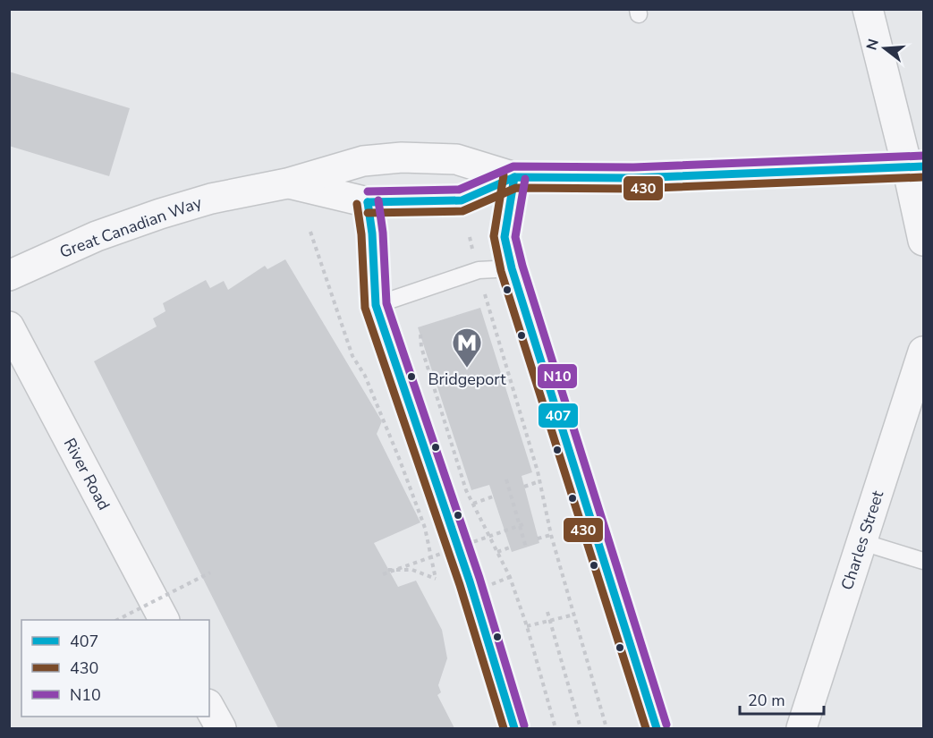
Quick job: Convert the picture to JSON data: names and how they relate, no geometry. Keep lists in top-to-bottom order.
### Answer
{
  "streets": {
    "street": ["Great Canadian Way", "River Road", "Charles Street"]
  },
  "places": {
    "metro station": ["Bridgeport"]
  },
  "lines": ["transit line N10", "transit line 407", "transit line 430"],
  "legend": ["407", "430", "N10"],
  "scale_bar": "20 m",
  "north": "left"
}
